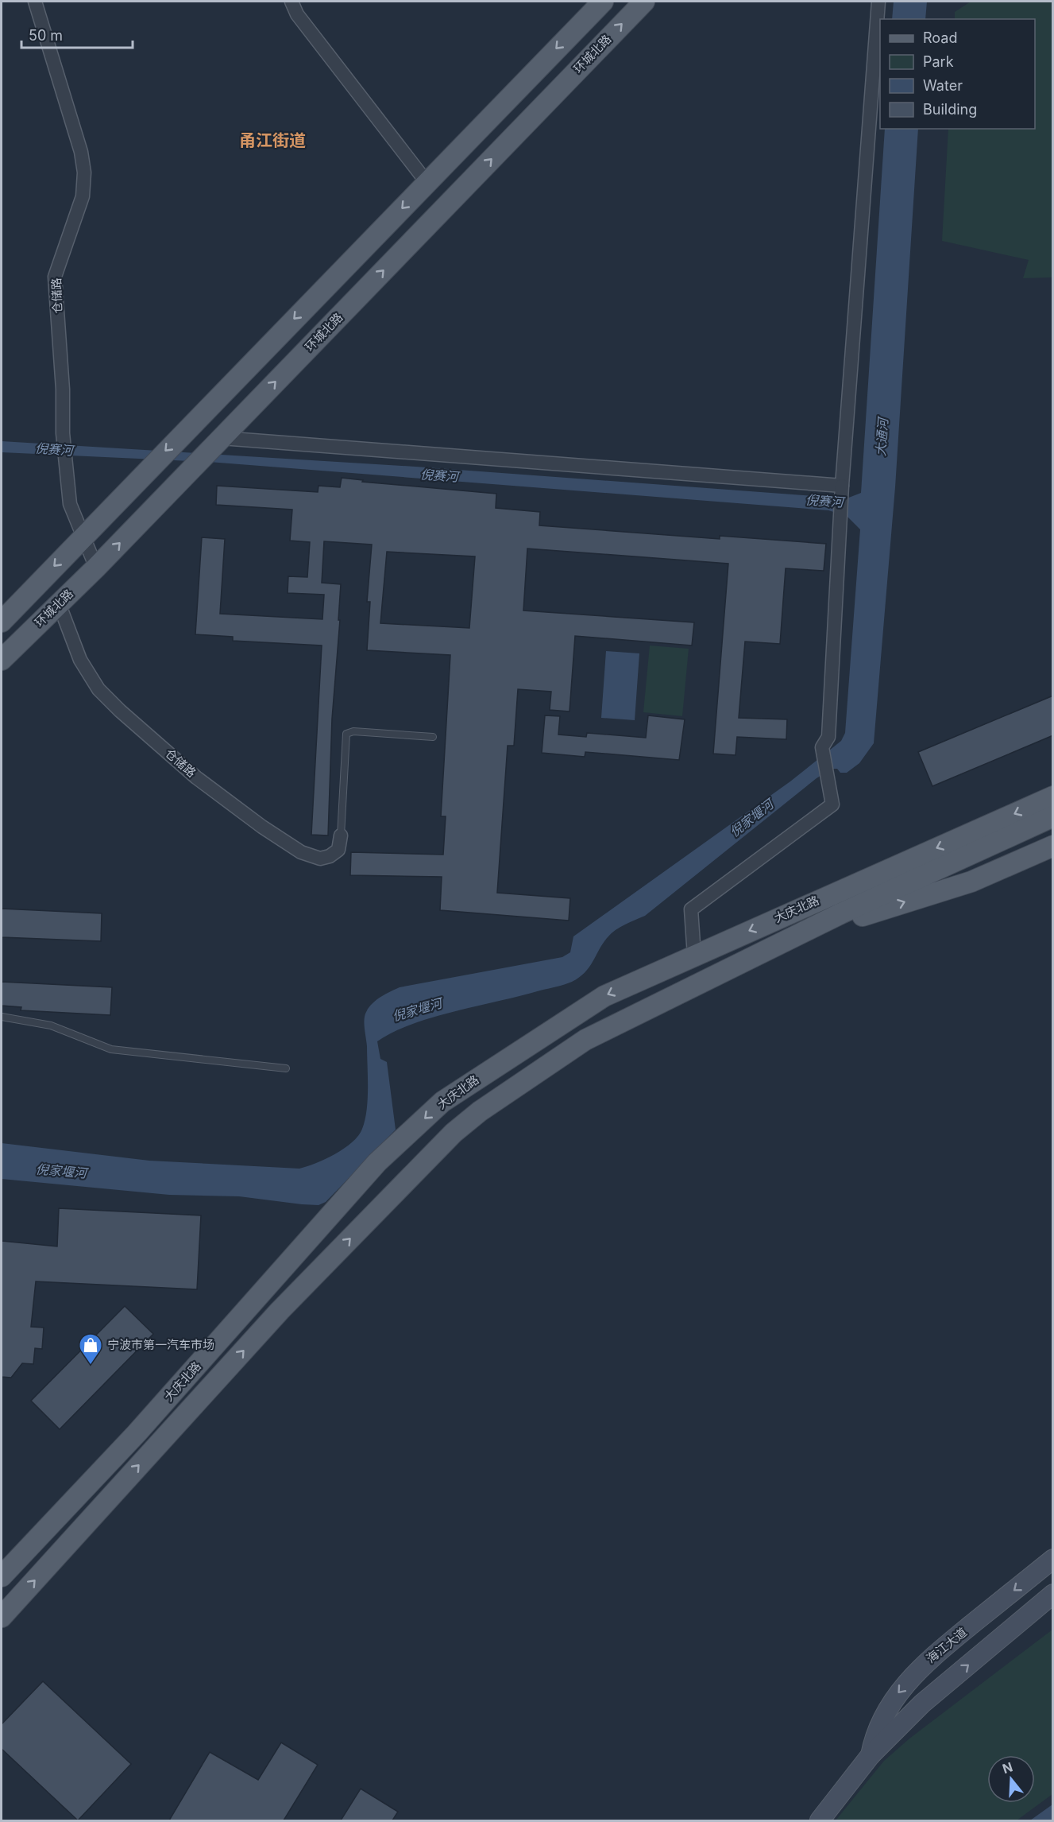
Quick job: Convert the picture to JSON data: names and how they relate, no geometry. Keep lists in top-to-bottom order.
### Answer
{
  "streets": {
    "main road": ["环城北路", "大庆北路", "海江大道"],
    "street": ["仓储路"]
  },
  "crossings": [
    ["环城北路", "仓储路"]
  ],
  "districts": ["甬江街道"],
  "water": ["大通河", "倪赛河", "倪家堰河"],
  "places": {
    "shop": ["宁波市第一汽车市场"]
  },
  "legend": [
    "Road",
    "Park",
    "Water",
    "Building"
  ],
  "scale_bar": "50 m",
  "north": "top"
}
